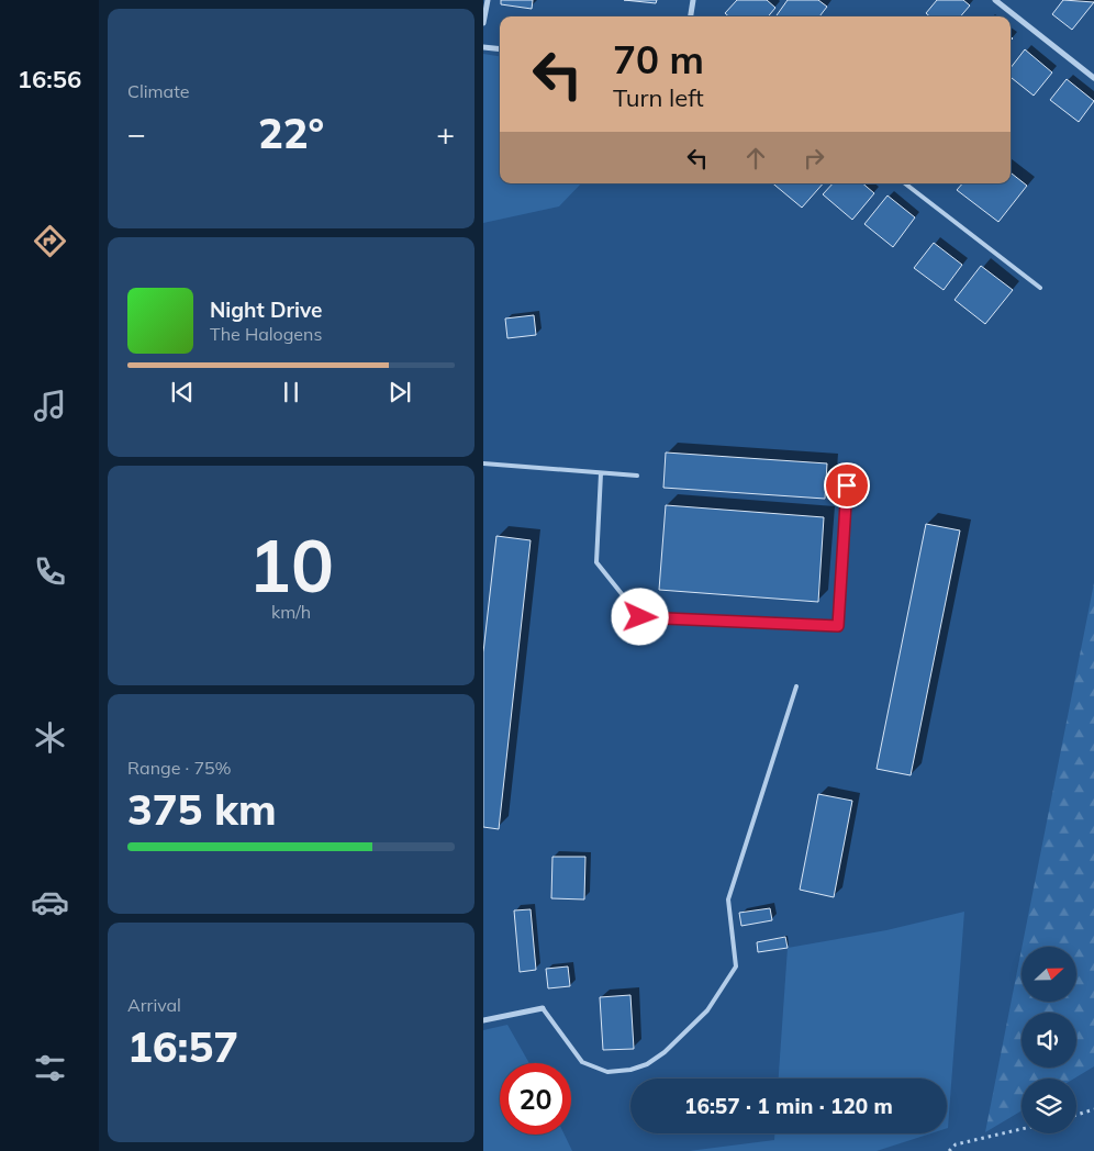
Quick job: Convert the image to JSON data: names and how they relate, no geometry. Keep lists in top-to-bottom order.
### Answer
{
  "north": "right",
  "page": {
    "tabs": "16:56",
    "tile": [
      "Climate",
      ["10", "km/h"],
      ["Range · 75%", "375 km"],
      ["Arrival", "16:57"]
    ],
    "turn": ["70 m", "Turn left"],
    "heat": ["−", "22°", "+"],
    "song": ["Night Drive", "The Halogens"],
    "limit": "20",
    "trip": "16:57 · 1 min · 120 m"
  }
}
